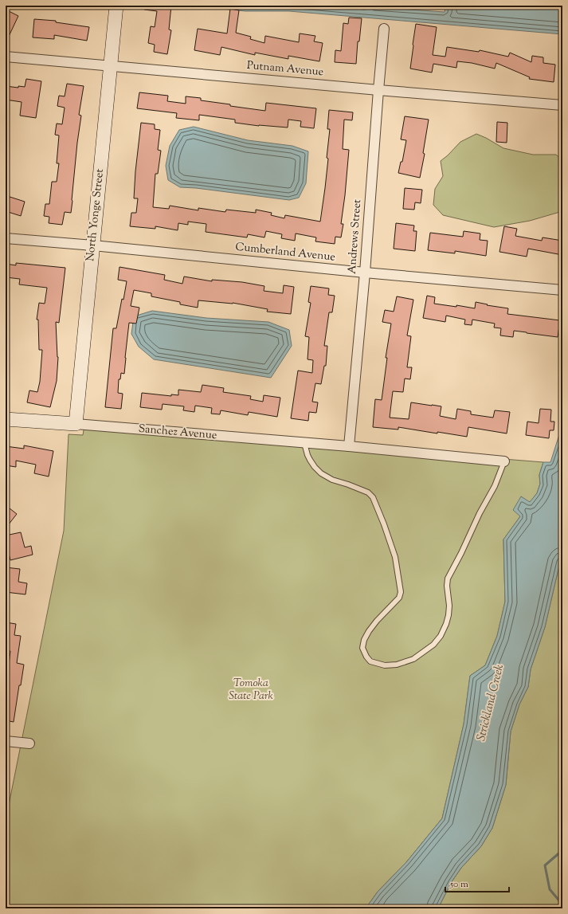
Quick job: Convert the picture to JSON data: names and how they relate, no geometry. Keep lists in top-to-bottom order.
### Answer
{
  "streets": {
    "street": [
      "Putnam Avenue",
      "North Yonge Street",
      "Andrews Street",
      "Cumberland Avenue",
      "Sanchez Avenue"
    ]
  },
  "crossings": [
    ["Putnam Avenue", "North Yonge Street"],
    ["Putnam Avenue", "Andrews Street"],
    ["North Yonge Street", "Cumberland Avenue"],
    ["North Yonge Street", "Sanchez Avenue"],
    ["Andrews Street", "Cumberland Avenue"],
    ["Andrews Street", "Sanchez Avenue"]
  ],
  "water": ["Strickland Creek"],
  "parks": ["Tomoka State Park"],
  "scale_bar": "50 m"
}
